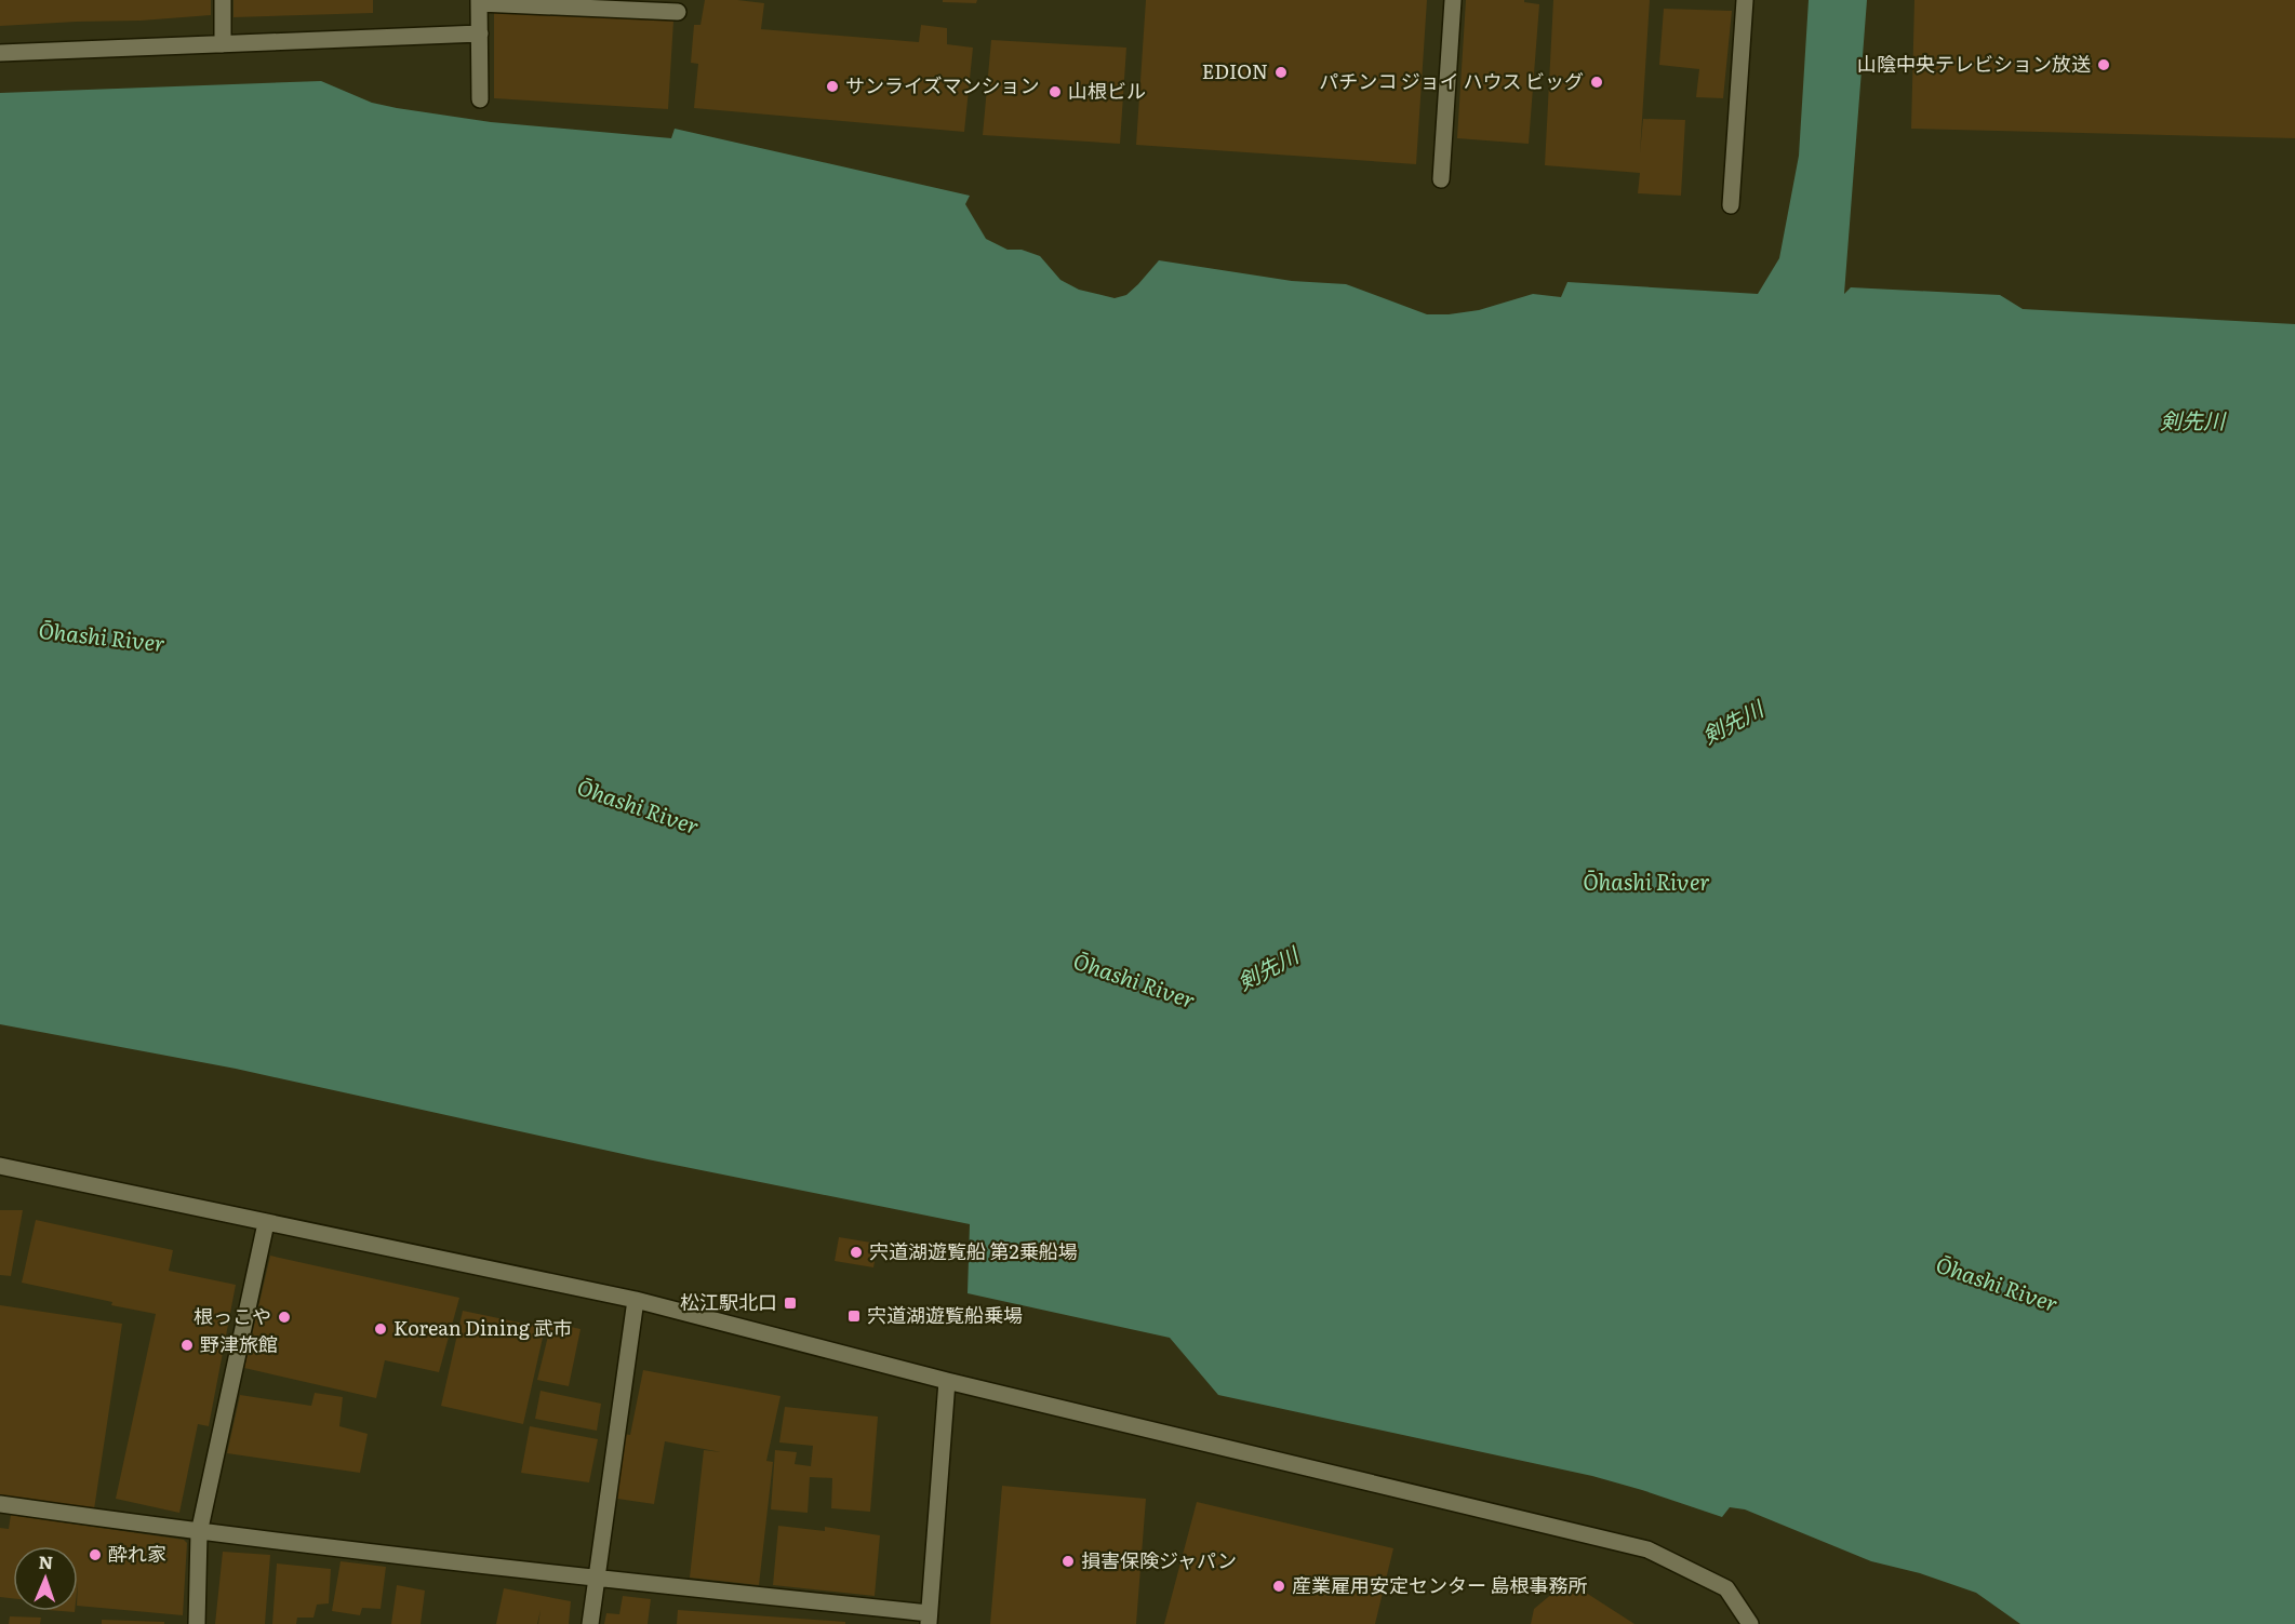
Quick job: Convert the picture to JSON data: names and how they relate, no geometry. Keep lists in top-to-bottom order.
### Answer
{
  "water": ["剣先川", "Ōhashi River"],
  "places": {
    "other": [
      "山陰中央テレビション放送",
      "EDION",
      "パチンコ ジョイ ハウス ビッグ",
      "サンライズマンション",
      "山根ビル",
      "宍道湖遊覧船 第2乗船場",
      "根っこや",
      "Korean Dining 武市",
      "野津旅館",
      "酔れ家",
      "損害保険ジャパン",
      "産業雇用安定センター 島根事務所"
    ],
    "transit": ["松江駅北口", "宍道湖遊覧船乗場"]
  },
  "north": "top"
}
